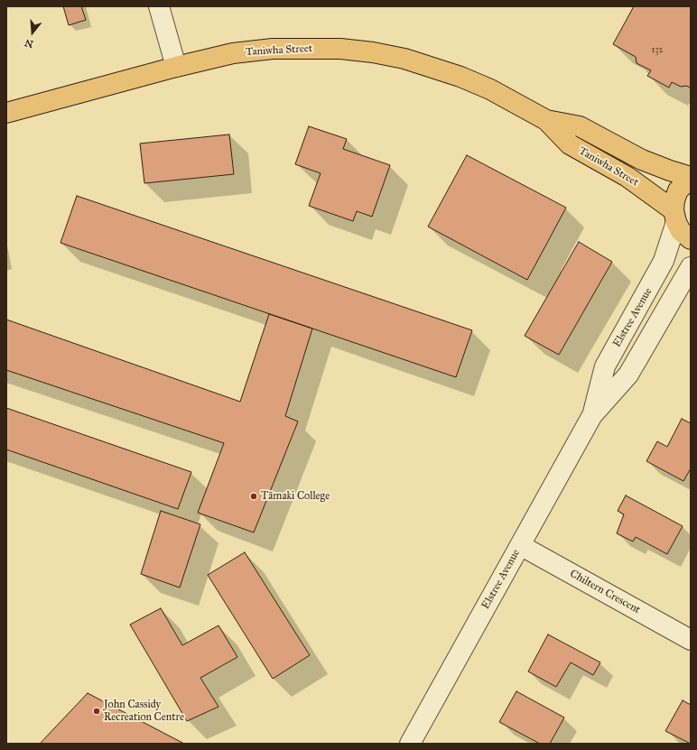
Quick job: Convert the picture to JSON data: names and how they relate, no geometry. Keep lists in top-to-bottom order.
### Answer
{
  "streets": {
    "main road": ["Taniwha Street"],
    "street": ["Elstree Avenue", "Chiltern Crescent"]
  },
  "crossings": [
    ["Taniwha Street", "Elstree Avenue"],
    ["Elstree Avenue", "Chiltern Crescent"]
  ],
  "places": ["Tāmaki College", "John Cassidy Recreation Centre"],
  "house_numbers": ["132"],
  "north": "bottom"
}
